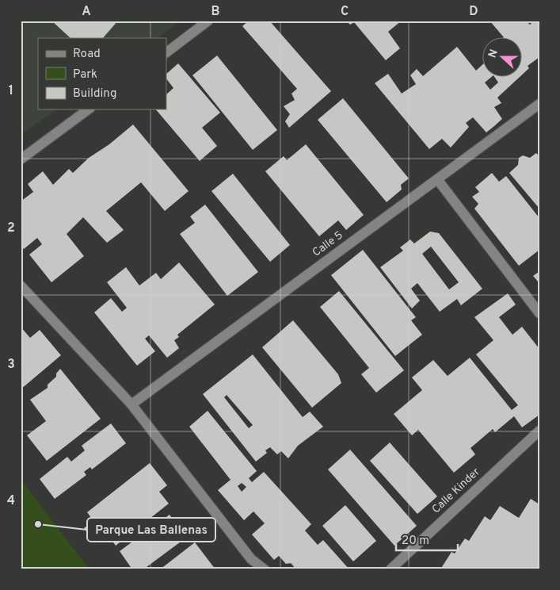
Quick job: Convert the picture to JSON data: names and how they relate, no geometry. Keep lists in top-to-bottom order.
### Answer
{
  "streets": {
    "street": ["Calle 5", "Calle Kinder"]
  },
  "places": ["Parque Las Ballenas"],
  "legend": ["Road", "Park", "Building"],
  "scale_bar": "20 m",
  "north": "left",
  "grid": {
    "columns": [
      "A",
      "B",
      "C",
      "D"
    ],
    "rows": [
      "1",
      "2",
      "3",
      "4"
    ]
  }
}
